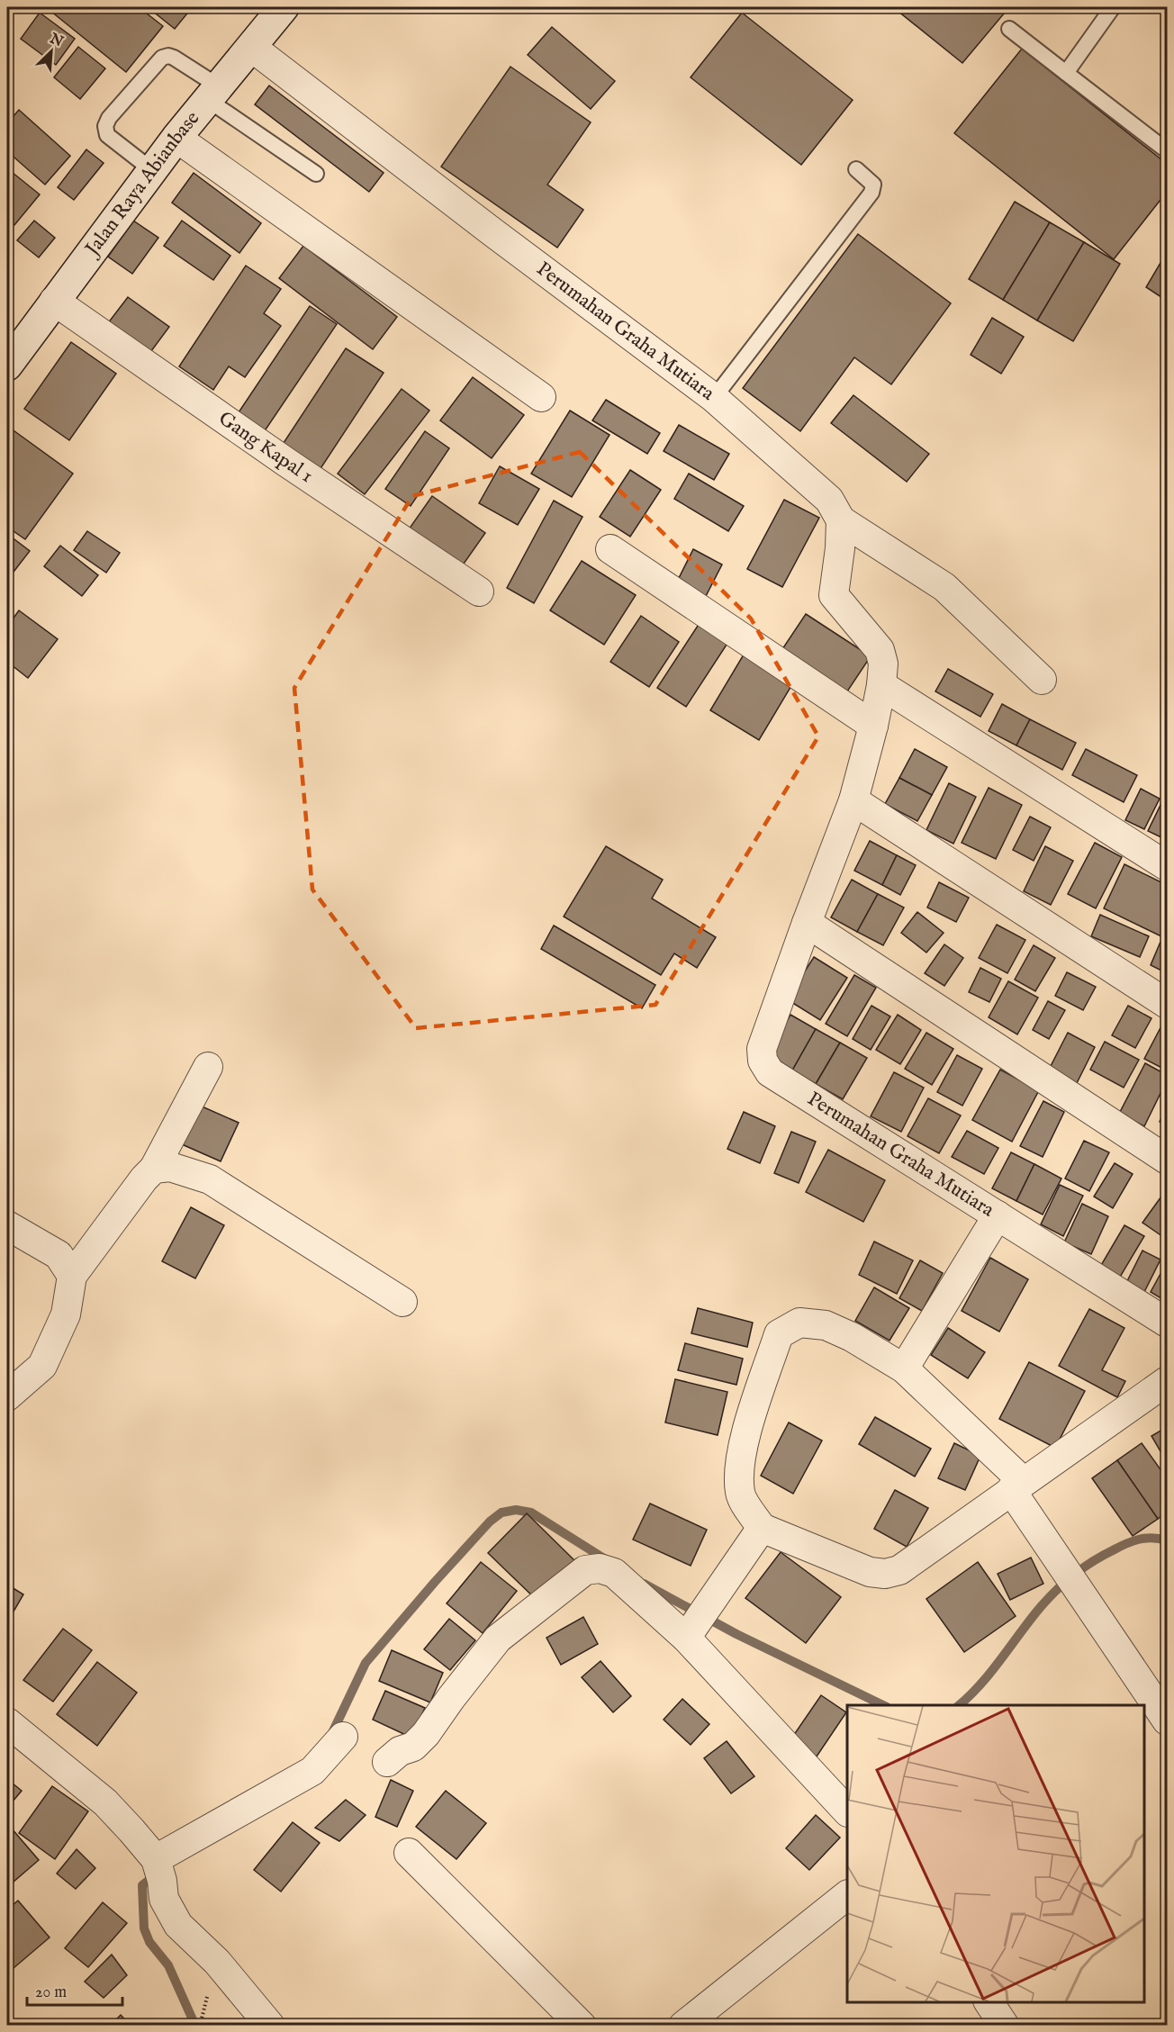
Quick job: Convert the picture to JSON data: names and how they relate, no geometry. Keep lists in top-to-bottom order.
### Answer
{
  "streets": {
    "main road": ["Jalan Raya Abianbase"],
    "street": ["Perumahan Graha Mutiara", "Gang Kapal 1"]
  },
  "crossings": [
    ["Jalan Raya Abianbase", "Perumahan Graha Mutiara"],
    ["Jalan Raya Abianbase", "Gang Kapal 1"]
  ],
  "scale_bar": "20 m",
  "north": "top right"
}
